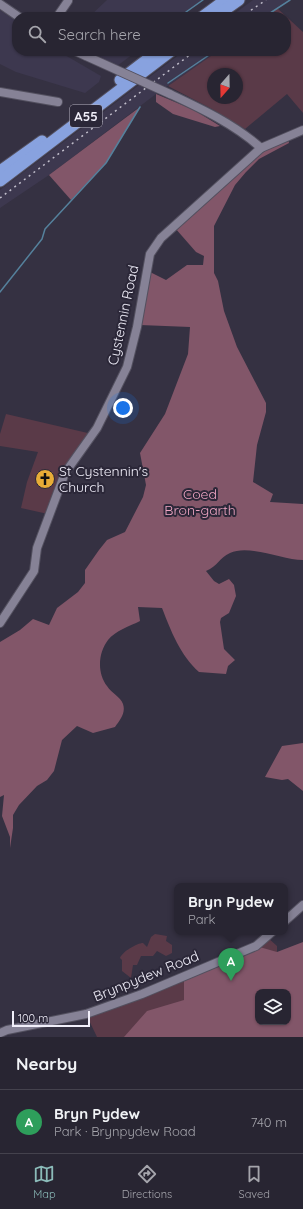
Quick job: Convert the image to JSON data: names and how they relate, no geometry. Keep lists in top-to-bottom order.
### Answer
{
  "streets": {
    "highway": ["A55"],
    "street": ["Cystennin Road", "Brynpydew Road"]
  },
  "parks": ["Coed Bron-garth"],
  "places": {
    "church": ["St Cystennin's Church"]
  },
  "scale_bar": "100 m",
  "north": "bottom",
  "page": {
    "search": "Search here",
    "popup": ["Bryn Pydew", "Park"],
    "pins": "A",
    "scale": "100 m",
    "heading": "Nearby",
    "list": [
      {
        "mark": "A",
        "name": "Bryn Pydew",
        "note": "Park · Brynpydew Road",
        "value": "740 m"
      }
    ],
    "nav": ["Map", "Directions", "Saved"]
  }
}
